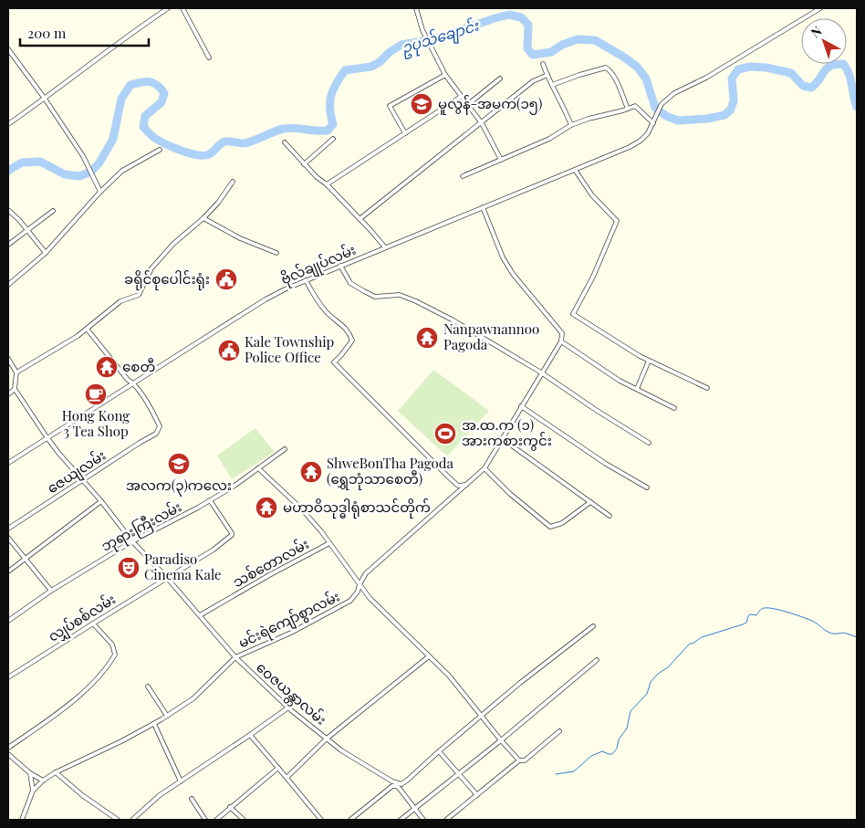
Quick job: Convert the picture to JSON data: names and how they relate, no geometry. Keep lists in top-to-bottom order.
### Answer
{
  "streets": {
    "street": [
      "ဗိုလ်ချုပ်လမ်း",
      "ဇေယျလမ်း",
      "ဘုရားကြီးလမ်း",
      "သစ်တောလမ်း",
      "လျှပ်စစ်လမ်း",
      "မင်းရဲကျော်စွာလမ်း",
      "ဝေဇယန္တာလမ်း"
    ]
  },
  "crossings": [
    ["ဗိုလ်ချုပ်လမ်း", "ဇေယျလမ်း"],
    ["ဗိုလ်ချုပ်လမ်း", "ဝေဇယန္တာလမ်း"],
    ["ဇေယျလမ်း", "ဝေဇယန္တာလမ်း"],
    ["ဘုရားကြီးလမ်း", "လျှပ်စစ်လမ်း"],
    ["ဘုရားကြီးလမ်း", "ဝေဇယန္တာလမ်း"],
    ["သစ်တောလမ်း", "ဝေဇယန္တာလမ်း"],
    ["လျှပ်စစ်လမ်း", "ဝေဇယန္တာလမ်း"],
    ["မင်းရဲကျော်စွာလမ်း", "ဝေဇယန္တာလမ်း"]
  ],
  "water": ["ဥပုသ်ချောင်း"],
  "places": {
    "school or university": ["မူလွန်-အမက(၁၅)", "အလက(၃)ကလေး"],
    "public building": ["ခရိုင်စုပေါင်းရုံး", "Kale Township Police Office"],
    "temple": [
      "Nanpawnannoo Pagoda",
      "စေတီ",
      "ShweBonTha Pagoda (ရွှေဘုံသာစေတီ)",
      "မဟာဝိသုဒ္ဓါရုံစာသင်တိုက်"
    ],
    "cafe": ["Hong Kong 3 Tea Shop"],
    "sports": ["အ.ထ.က (၁) အားကစားကွင်း"],
    "theatre": ["Paradiso Cinema Kale"]
  },
  "scale_bar": "200 m",
  "north": "top left"
}
